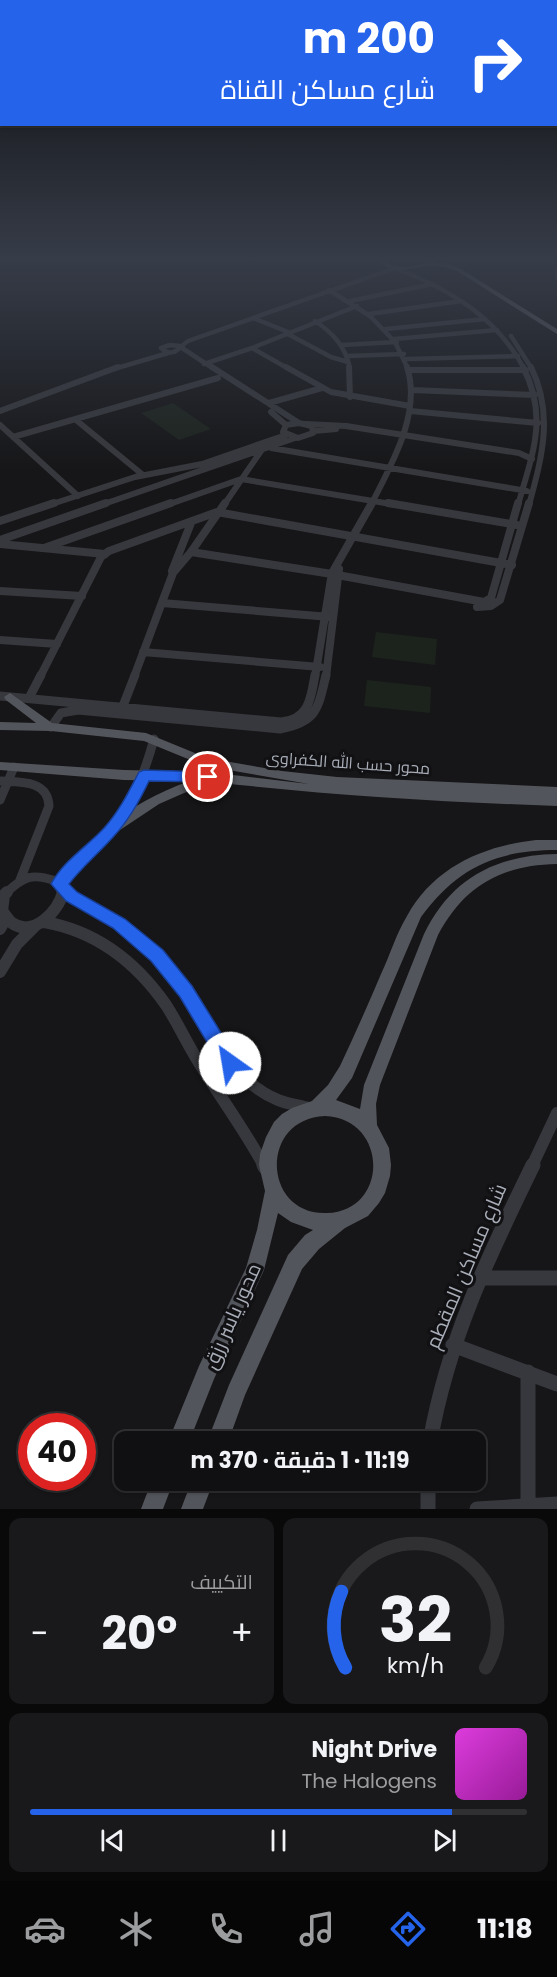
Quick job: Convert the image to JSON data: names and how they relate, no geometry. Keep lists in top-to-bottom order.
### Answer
{
  "streets": {
    "main road": ["محور حسب الله الكفراوى", "محور ياسر رزق"],
    "street": ["شارع مساكن المقطم"]
  },
  "page": {
    "turn": ["200 m", "شارع مساكن القناة"],
    "limit": "40",
    "trip": "11:19 · 1 دقيقة · 370 m",
    "tile": "التكييف",
    "heat": ["−", "20°", "+"],
    "song": ["Night Drive", "The Halogens"],
    "tabs": "11:18",
    "gauge": ["32", "km/h"]
  }
}
